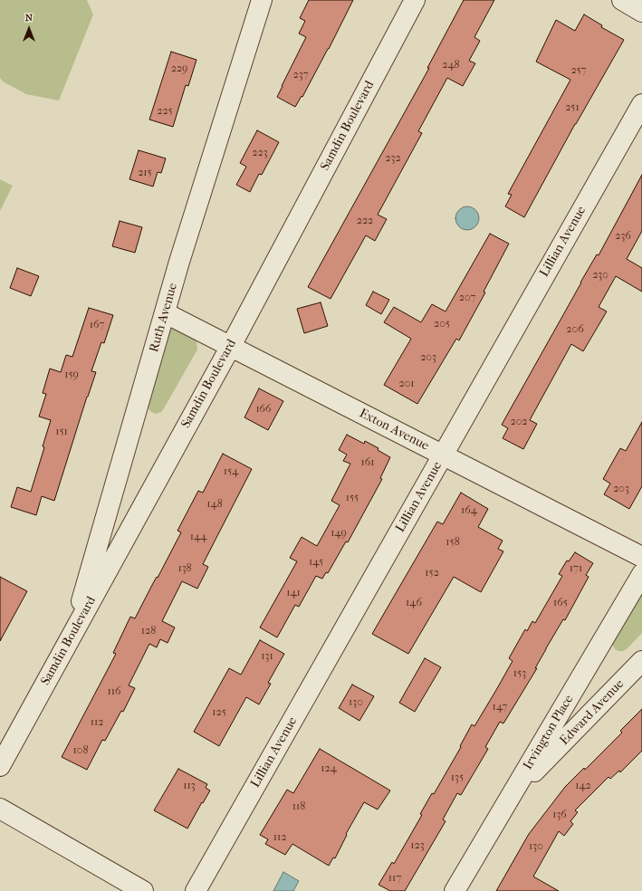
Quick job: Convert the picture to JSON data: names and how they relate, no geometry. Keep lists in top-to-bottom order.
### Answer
{
  "streets": {
    "street": [
      "Samdin Boulevard",
      "Lillian Avenue",
      "Ruth Avenue",
      "Exton Avenue",
      "Edward Avenue",
      "Irvington Place"
    ]
  },
  "crossings": [
    ["Samdin Boulevard", "Ruth Avenue"],
    ["Samdin Boulevard", "Exton Avenue"],
    ["Lillian Avenue", "Exton Avenue"],
    ["Ruth Avenue", "Exton Avenue"],
    ["Edward Avenue", "Irvington Place"]
  ],
  "house_numbers": [
    "248",
    "229",
    "257",
    "237",
    "251",
    "225",
    "223",
    "232",
    "215",
    "222",
    "236",
    "230",
    "207",
    "205",
    "167",
    "206",
    "203",
    "159",
    "201",
    "166",
    "202",
    "151",
    "161",
    "154",
    "203",
    "155",
    "148",
    "164",
    "149",
    "144",
    "158",
    "145",
    "138",
    "171",
    "152",
    "141",
    "146",
    "165",
    "128",
    "131",
    "153",
    "116",
    "130",
    "147",
    "125",
    "112",
    "108",
    "124",
    "135",
    "113",
    "142",
    "118",
    "136",
    "112",
    "123",
    "130",
    "117"
  ],
  "north": "top"
}
